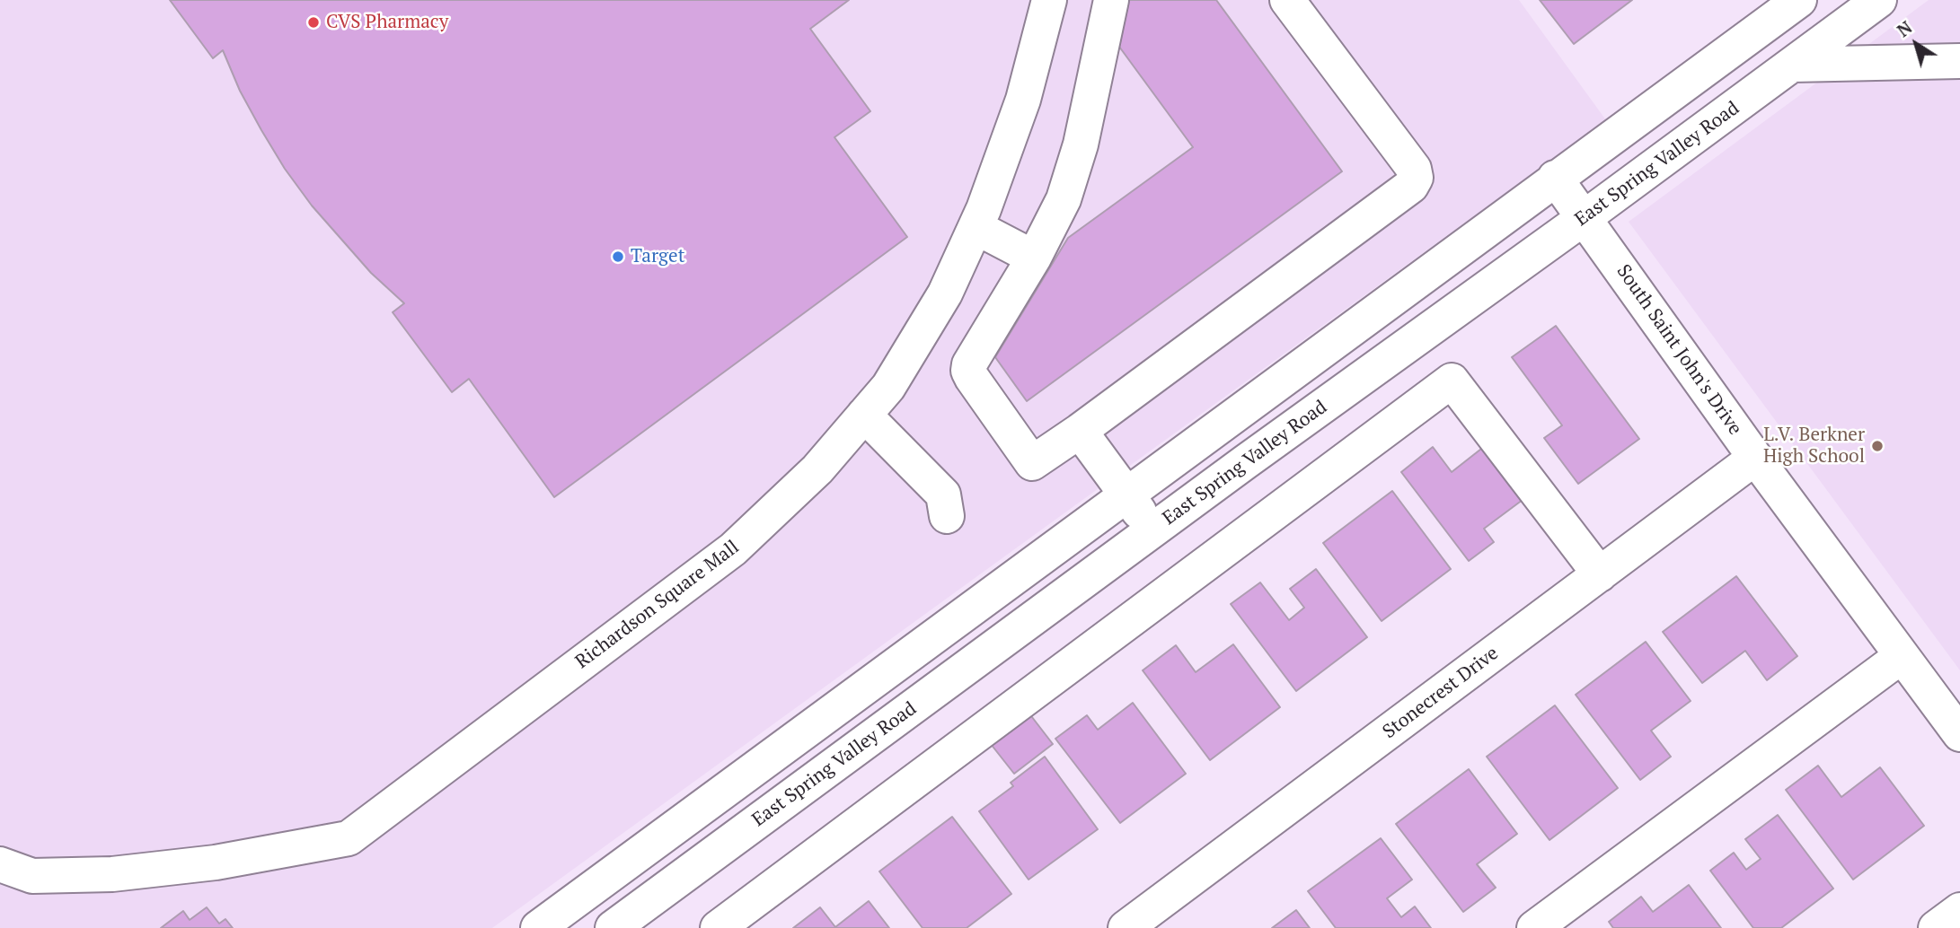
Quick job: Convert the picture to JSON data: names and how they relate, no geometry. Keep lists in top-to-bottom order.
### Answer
{
  "streets": {
    "street": [
      "East Spring Valley Road",
      "South Saint John's Drive",
      "Richardson Square Mall",
      "Stonecrest Drive"
    ]
  },
  "crossings": [
    ["East Spring Valley Road", "South Saint John's Drive"],
    ["South Saint John's Drive", "Stonecrest Drive"]
  ],
  "places": ["CVS Pharmacy", "Target", "L.V. Berkner High School"],
  "north": "top left"
}
